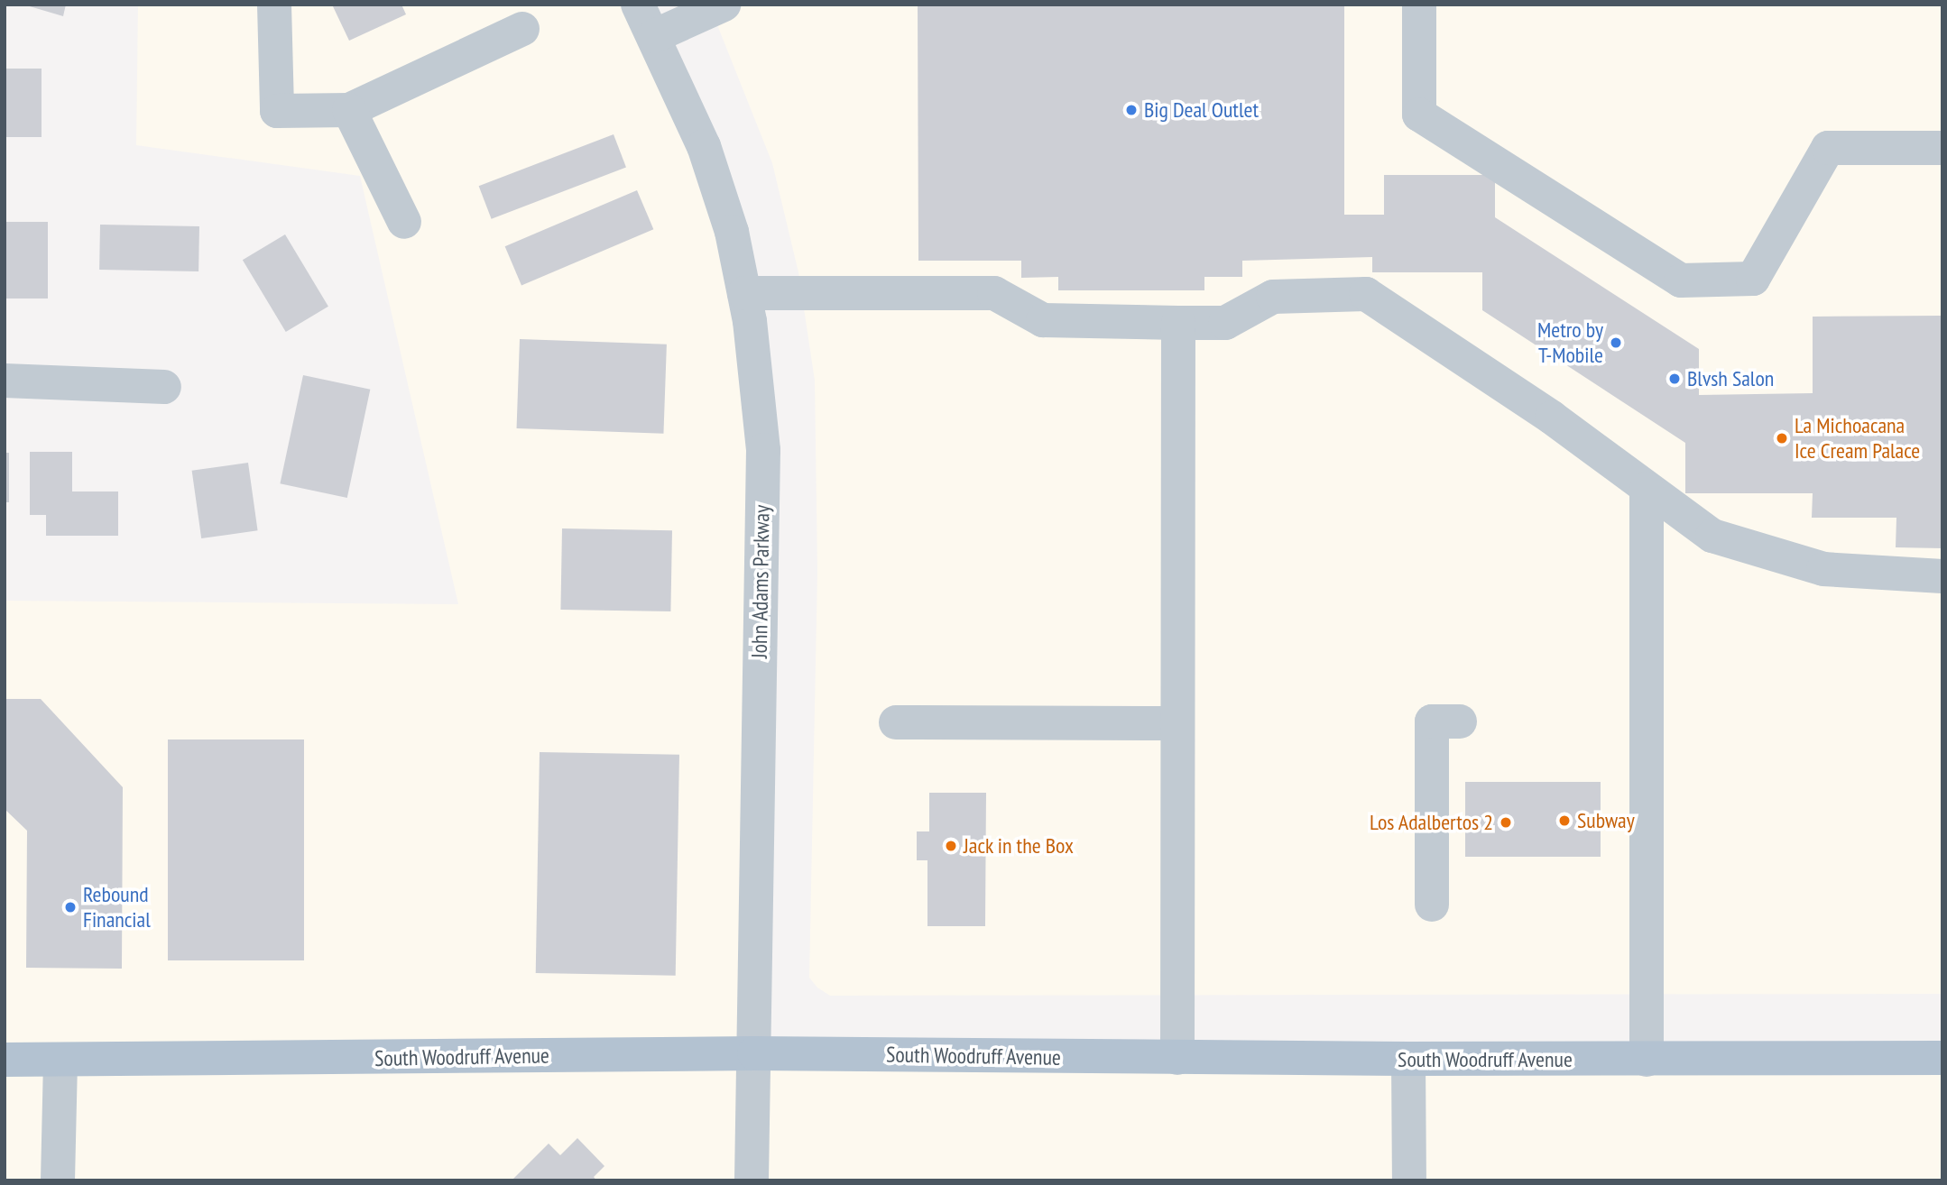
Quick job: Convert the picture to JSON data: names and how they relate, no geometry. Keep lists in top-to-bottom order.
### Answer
{
  "streets": {
    "main road": ["South Woodruff Avenue"],
    "street": ["John Adams Parkway"]
  },
  "crossings": [
    ["John Adams Parkway", "South Woodruff Avenue"]
  ],
  "places": [
    "Big Deal Outlet",
    "Metro by T-Mobile",
    "Blvsh Salon",
    "La Michoacana Ice Cream Palace",
    "Subway",
    "Los Adalbertos 2",
    "Jack in the Box",
    "Rebound Financial"
  ]
}
